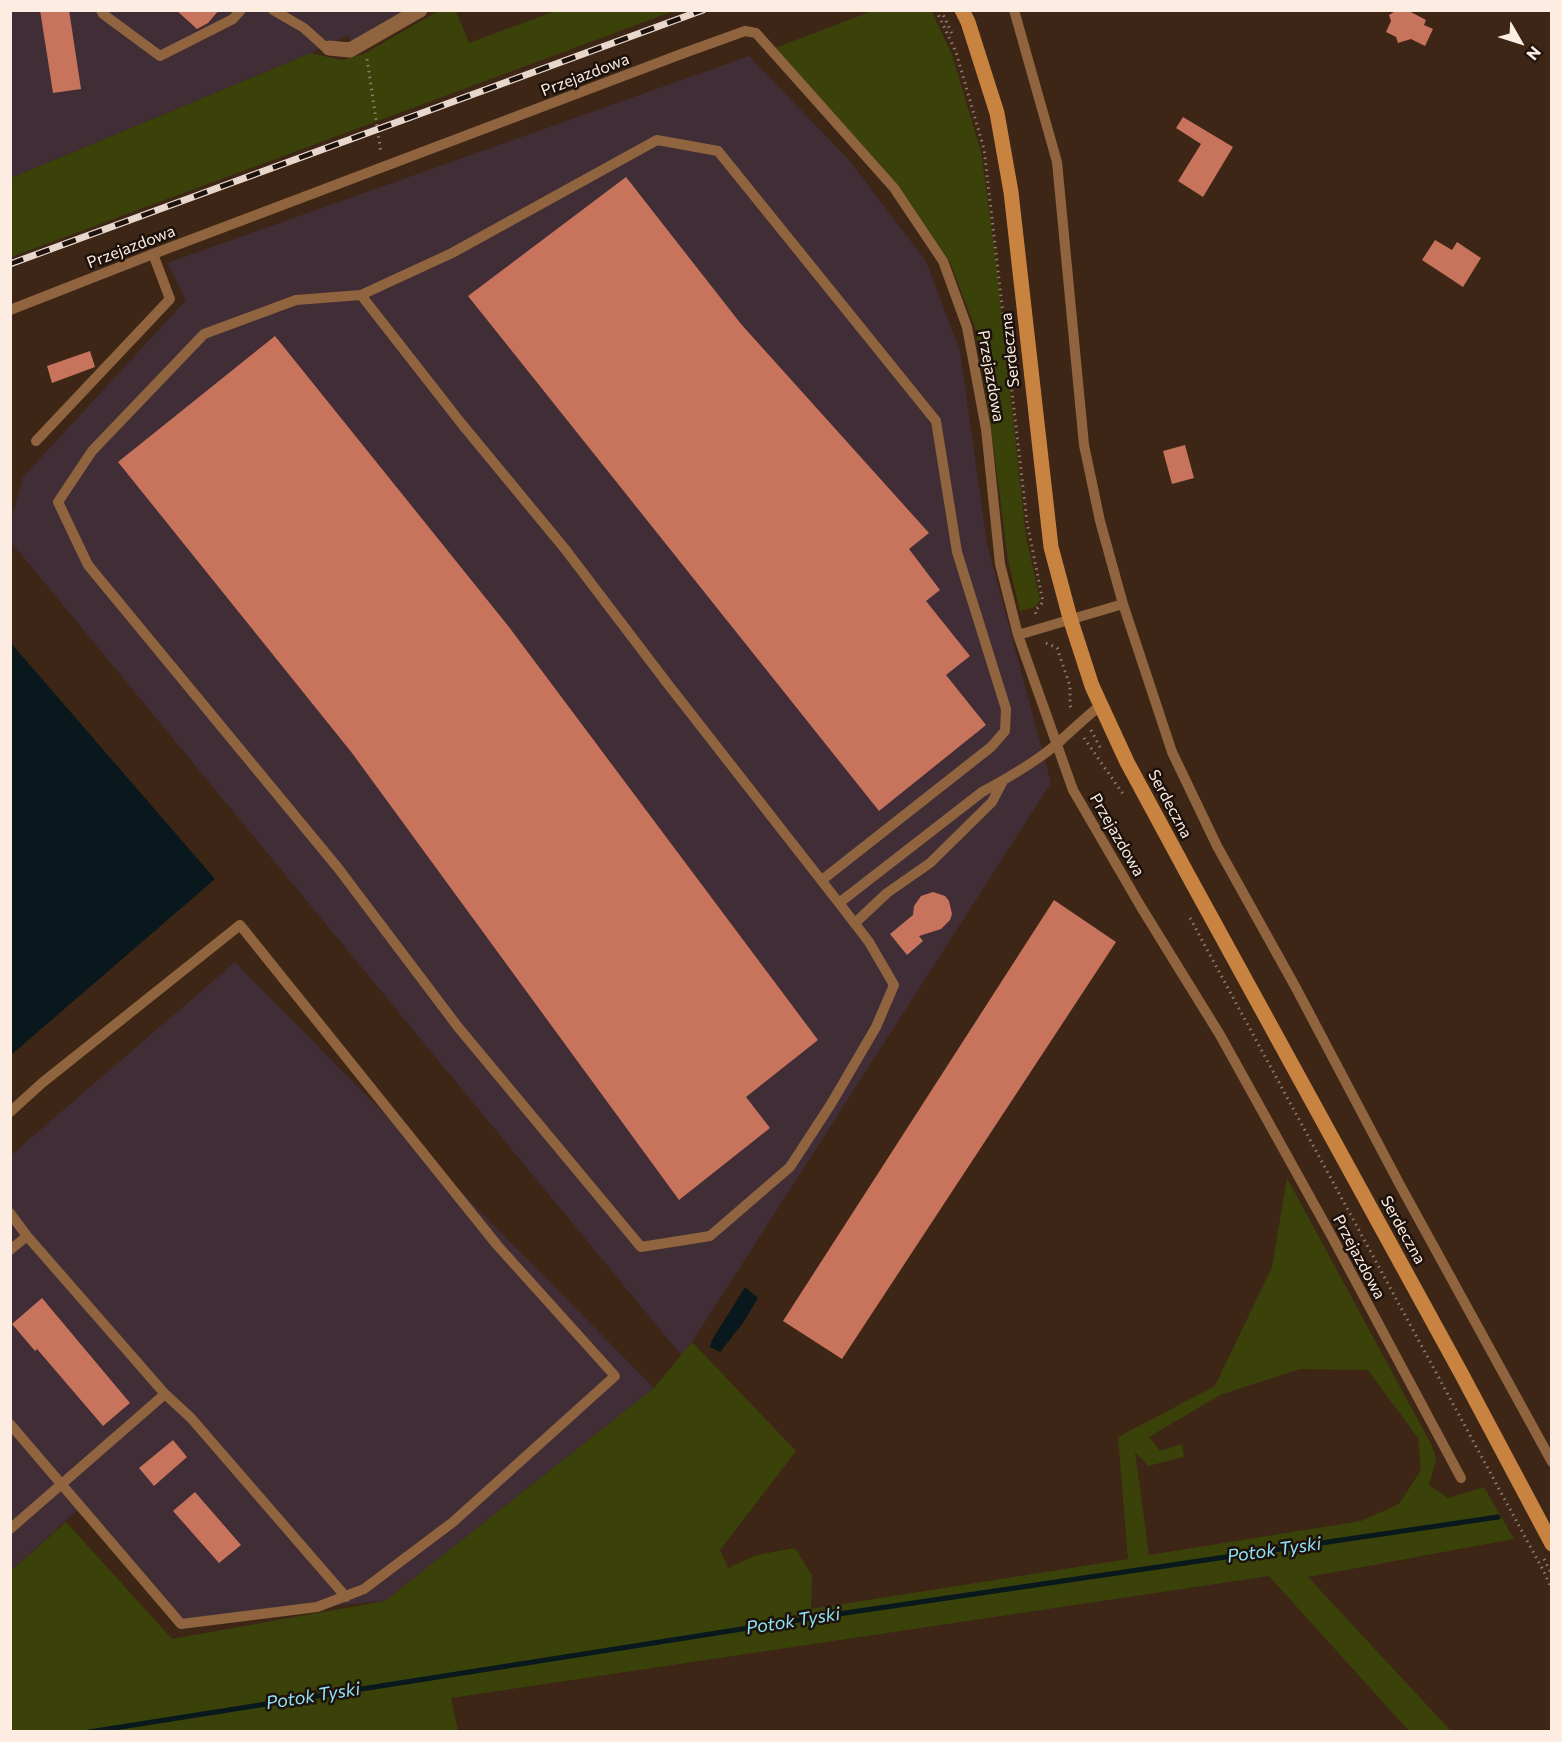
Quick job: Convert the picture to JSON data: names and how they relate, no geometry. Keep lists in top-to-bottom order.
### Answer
{
  "streets": {
    "street": ["Serdeczna"],
    "lane": ["Przejazdowa"]
  },
  "water": ["Potok Tyski"],
  "north": "bottom right"
}
